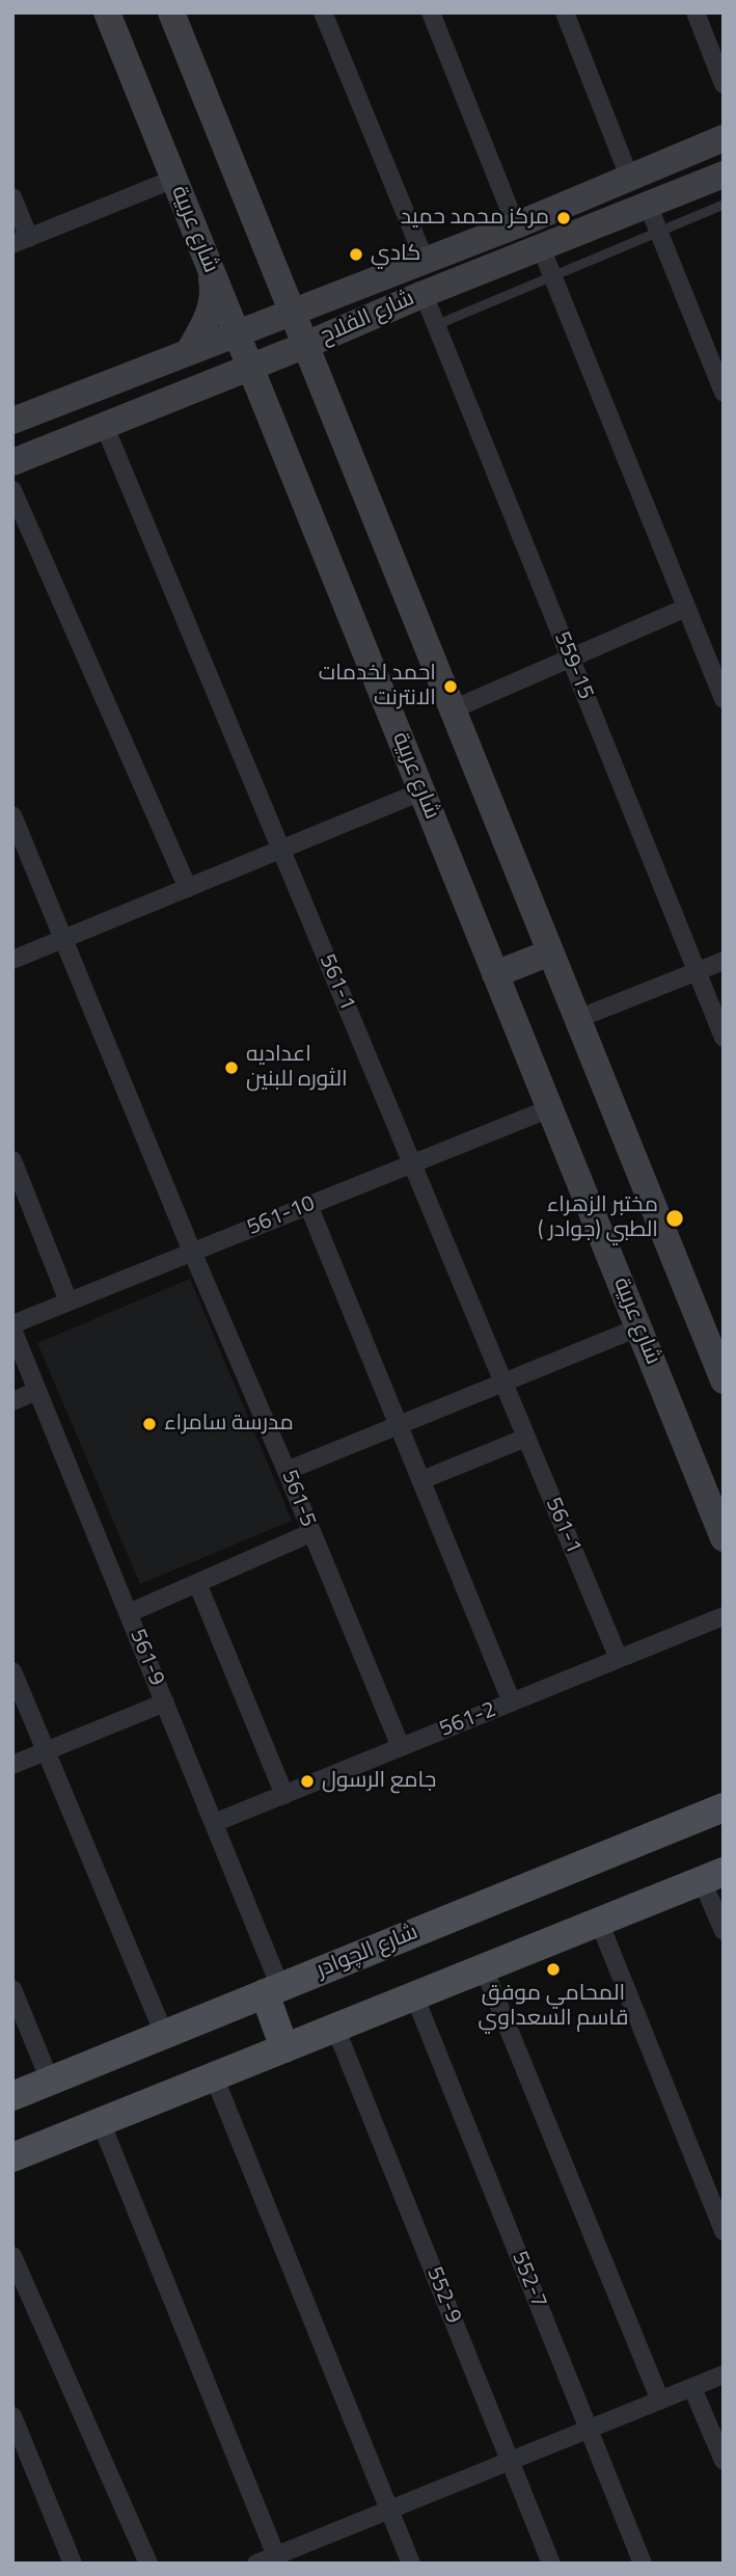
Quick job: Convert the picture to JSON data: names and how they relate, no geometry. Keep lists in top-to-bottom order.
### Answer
{
  "streets": {
    "main road": ["شارع عربية", "شارع الفلاح", "شارع الچوادر"],
    "street": [
      "559-15",
      "561-1",
      "561-10",
      "561-5",
      "561-9",
      "561-2",
      "552-7",
      "552-9"
    ]
  },
  "crossings": [
    ["شارع عربية", "شارع الفلاح"],
    ["شارع عربية", "561-10"],
    ["شارع الفلاح", "559-15"],
    ["شارع الفلاح", "561-1"],
    ["561-1", "561-10"],
    ["561-1", "561-2"],
    ["561-10", "561-5"],
    ["561-10", "561-9"],
    ["561-5", "561-2"],
    ["561-9", "561-2"],
    ["561-9", "شارع الچوادر"]
  ],
  "places": [
    "مركز محمد حميد",
    "كادي",
    "احمد لخدمات الانترنت",
    "اعداديه الثوره للبنين",
    "مختبر الزهراء الطبي (جوادر )",
    "مدرسة سامراء",
    "جامع الرسول",
    "المحامي موفق قاسم السعداوي"
  ]
}
